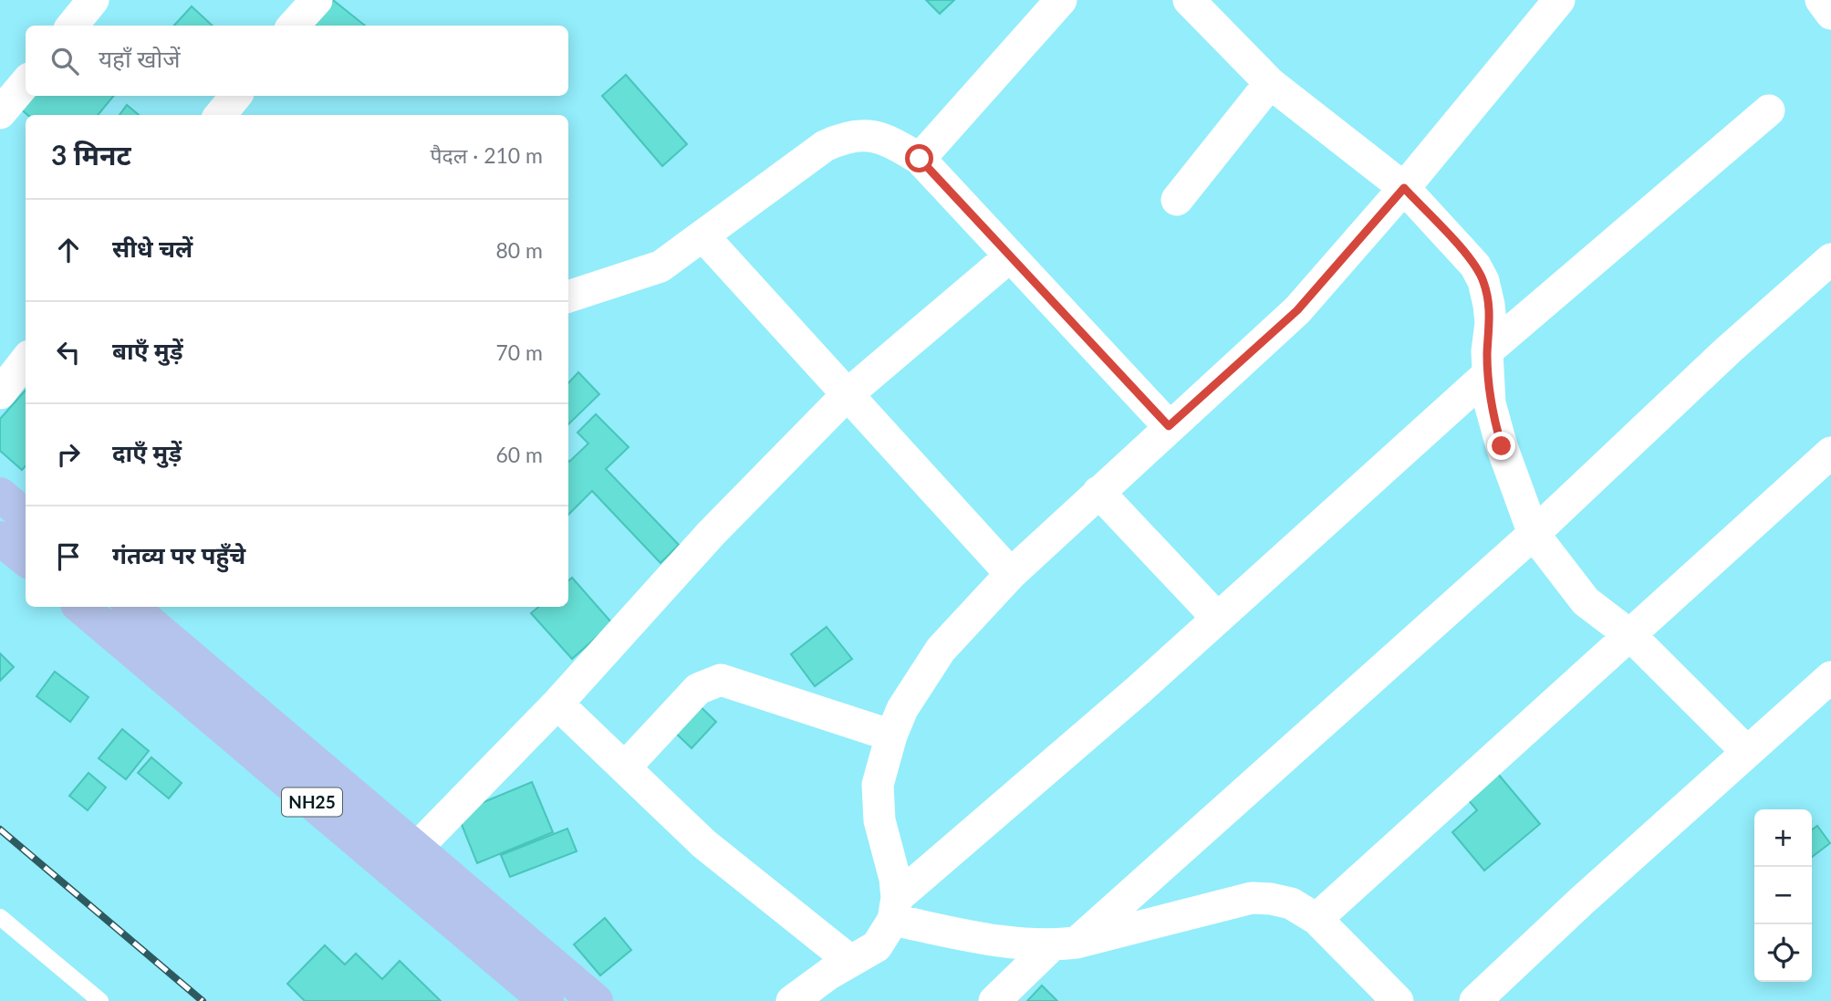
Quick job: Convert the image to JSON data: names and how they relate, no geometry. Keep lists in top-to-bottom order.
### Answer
{
  "streets": {
    "main road": ["NH25"]
  },
  "page": {
    "search": "यहाँ खोजें",
    "heading": ["3 मिनट", "पैदल · 210 m"],
    "list": [
      ["सीधे चलें", "80 m"],
      ["बाएँ मुड़ें", "70 m"],
      ["दाएँ मुड़ें", "60 m"],
      "गंतव्य पर पहुँचे"
    ],
    "map_buttons": ["+", "−"]
  }
}
